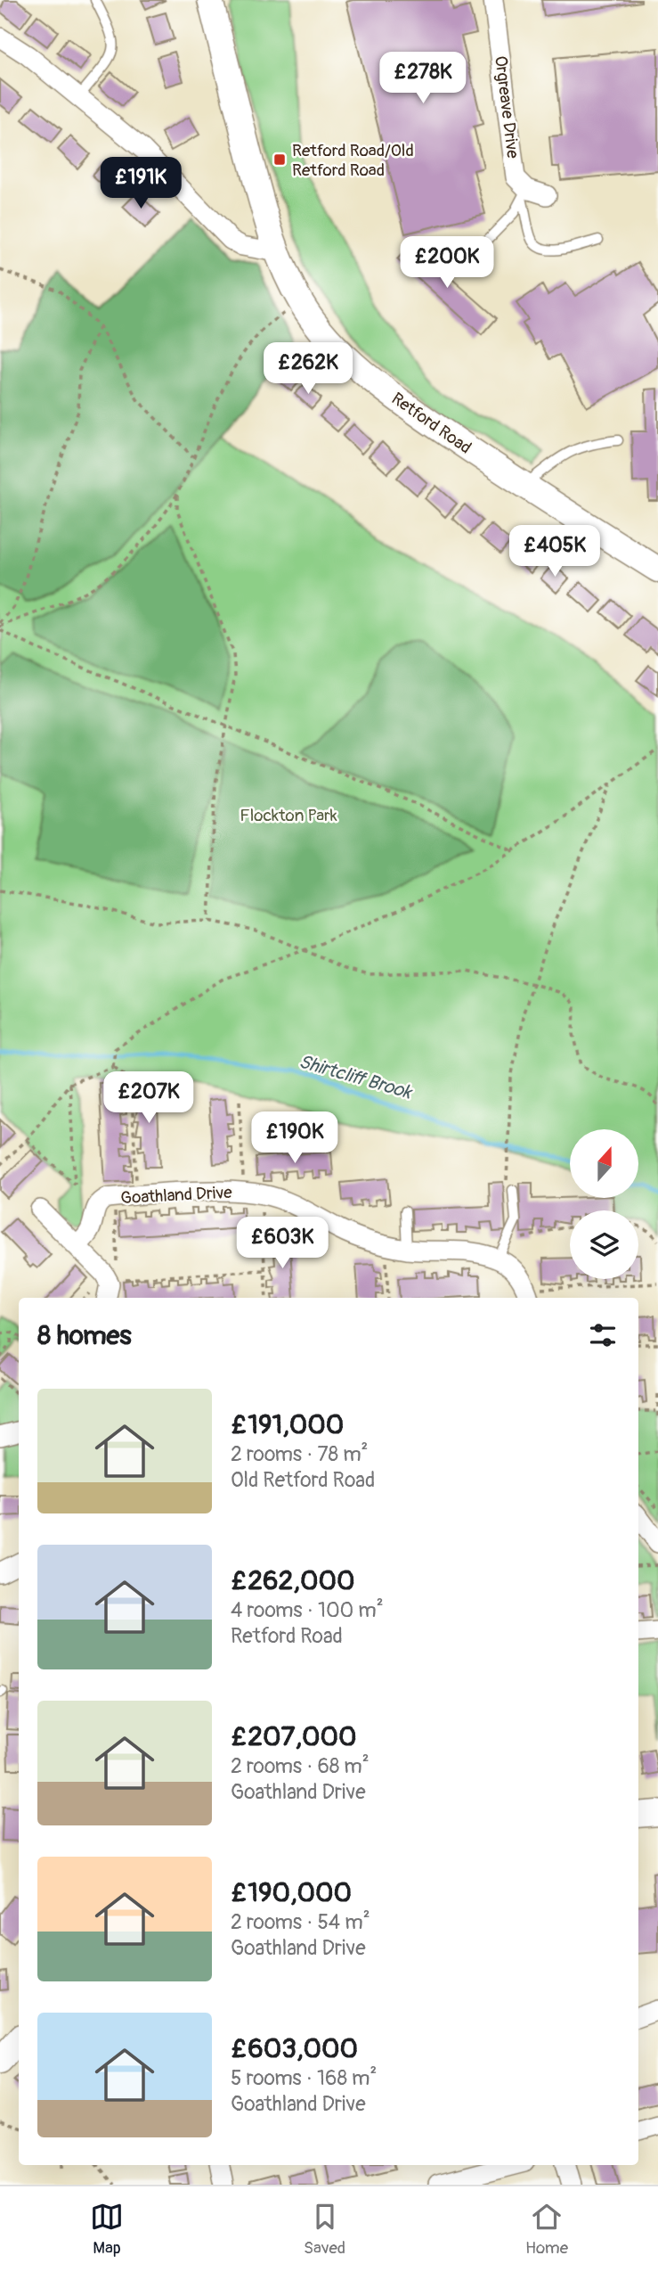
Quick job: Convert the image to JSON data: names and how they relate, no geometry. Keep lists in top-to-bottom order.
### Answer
{
  "streets": {
    "main road": ["Retford Road"],
    "street": ["Orgreave Drive", "Goathland Drive"]
  },
  "water": ["Shirtcliff Brook"],
  "parks": ["Flockton Park"],
  "places": {
    "transit": ["Retford Road/Old Retford Road"]
  },
  "north": "top",
  "page": {
    "price": [
      "£278K",
      "£191K",
      "£200K",
      "£262K",
      "£405K",
      "£207K",
      "£190K",
      "£603K"
    ],
    "heading": "8 homes",
    "list": [
      {
        "name": "£191,000",
        "note": "2 rooms · 78 m² · Old Retford Road"
      },
      {
        "name": "£262,000",
        "note": "4 rooms · 100 m² · Retford Road"
      },
      {
        "name": "£207,000",
        "note": "2 rooms · 68 m² · Goathland Drive"
      },
      {
        "name": "£190,000",
        "note": "2 rooms · 54 m² · Goathland Drive"
      },
      {
        "name": "£603,000",
        "note": "5 rooms · 168 m² · Goathland Drive"
      }
    ],
    "tabs": ["Map", "Saved", "Home"]
  }
}
